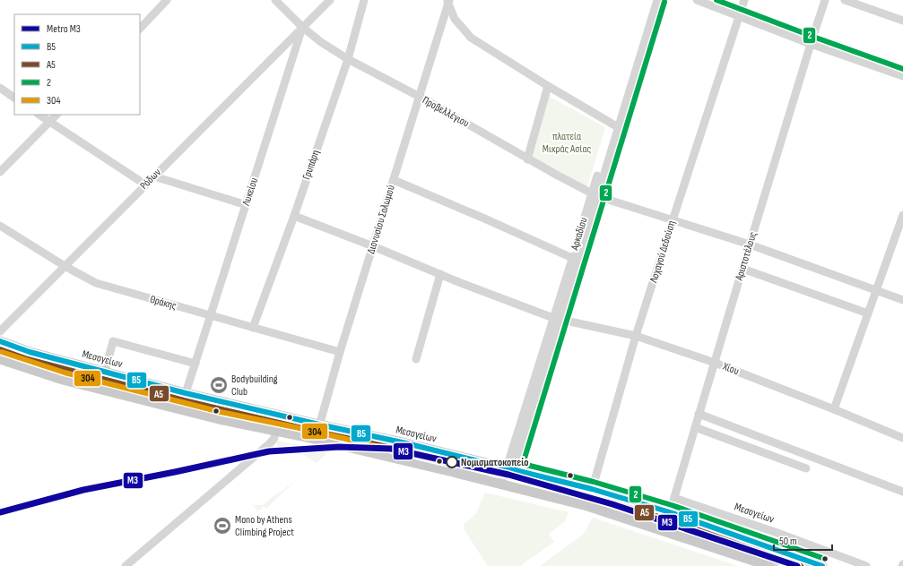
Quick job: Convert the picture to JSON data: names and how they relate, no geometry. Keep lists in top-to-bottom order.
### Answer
{
  "streets": {
    "main road": ["Μεσογείων"],
    "street": [
      "Προβελλέγιου",
      "Γρυπάρη",
      "Ρόδων",
      "Λυκείου",
      "Διονυσίου Σολωμού",
      "Αρκαδίου",
      "Λοχαγού Δεδούση",
      "Αριστοτέλους",
      "Θράκης",
      "Χίου"
    ]
  },
  "crossings": [
    ["Προβελλέγιου", "Γρυπάρη"],
    ["Προβελλέγιου", "Ρόδων"],
    ["Προβελλέγιου", "Λυκείου"],
    ["Προβελλέγιου", "Διονυσίου Σολωμού"],
    ["Προβελλέγιου", "Αρκαδίου"],
    ["Προβελλέγιου", "Λοχαγού Δεδούση"],
    ["Προβελλέγιου", "Αριστοτέλους"],
    ["Γρυπάρη", "Θράκης"],
    ["Γρυπάρη", "Χίου"],
    ["Ρόδων", "Λυκείου"],
    ["Ρόδων", "Θράκης"],
    ["Λυκείου", "Θράκης"],
    ["Λυκείου", "Μεσογείων"],
    ["Διονυσίου Σολωμού", "Θράκης"],
    ["Διονυσίου Σολωμού", "Μεσογείων"],
    ["Διονυσίου Σολωμού", "Χίου"],
    ["Αρκαδίου", "Μεσογείων"],
    ["Αρκαδίου", "Χίου"],
    ["Λοχαγού Δεδούση", "Μεσογείων"],
    ["Λοχαγού Δεδούση", "Χίου"],
    ["Αριστοτέλους", "Μεσογείων"],
    ["Αριστοτέλους", "Χίου"]
  ],
  "parks": ["πλατεία Μικράς Ασίας"],
  "places": {
    "sports": ["Bodybuilding Club", "Mono by Athens Climbing Project"],
    "other": ["Νομισματοκοπείο"]
  },
  "lines": [
    "transit line 2",
    "transit line Β5",
    "transit line A5",
    "transit line 304",
    "metro line Μ3"
  ],
  "legend": [
    "Metro Μ3",
    "Β5",
    "A5",
    "2",
    "304"
  ],
  "scale_bar": "50 m"
}
